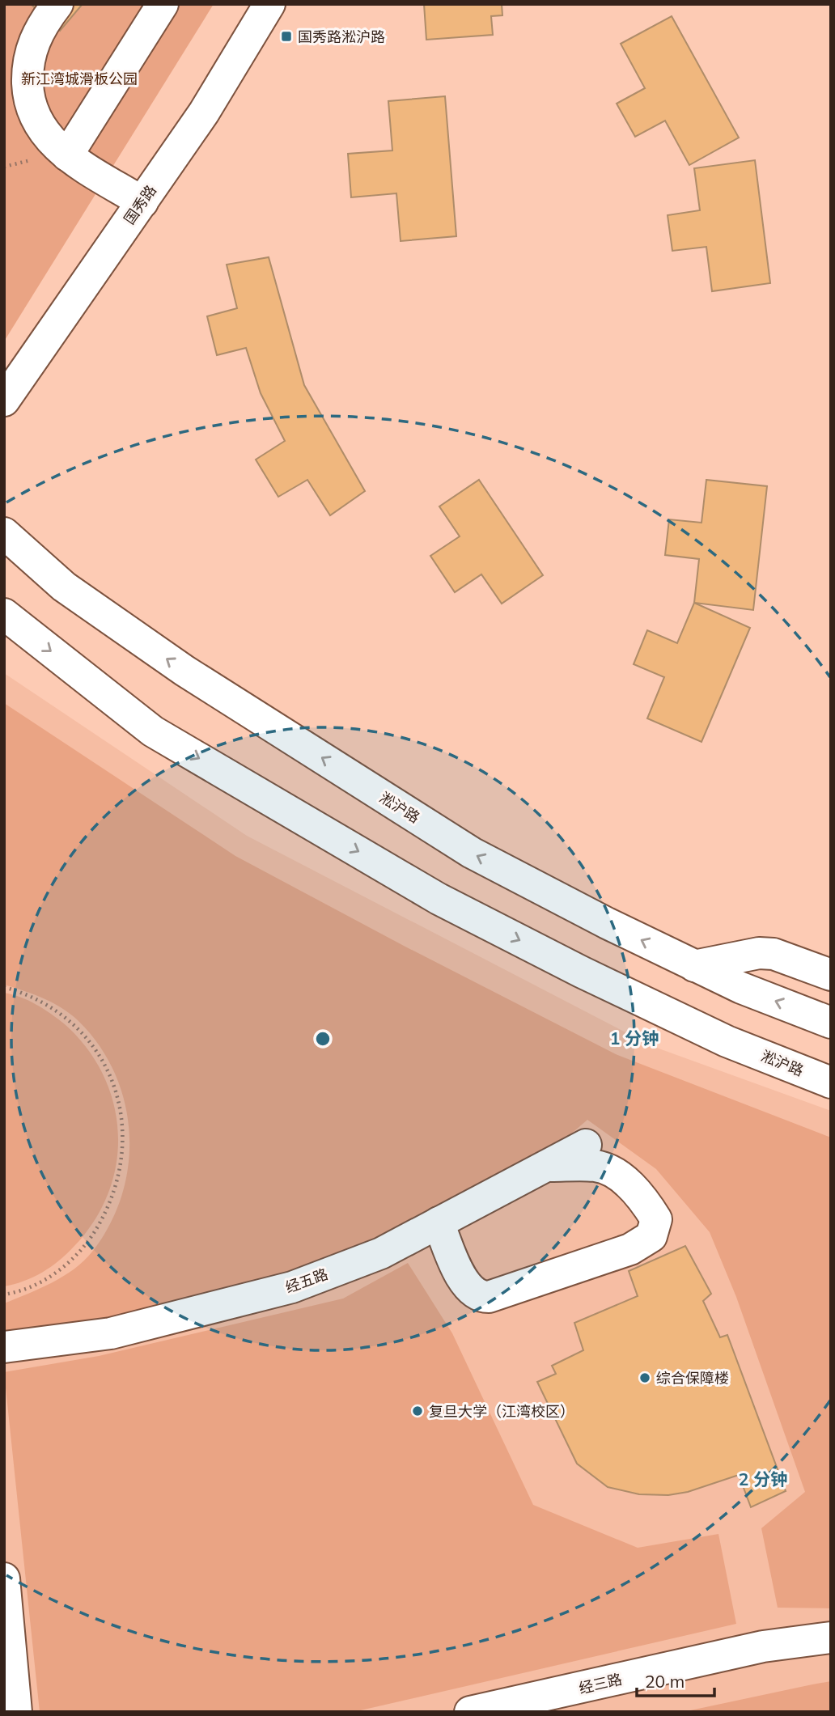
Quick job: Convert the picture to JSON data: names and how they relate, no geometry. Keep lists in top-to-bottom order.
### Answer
{
  "streets": {
    "main road": [
      "国秀路",
      "淞沪路",
      "经五路",
      "经三路"
    ]
  },
  "parks": ["新江湾城滑板公园"],
  "places": {
    "transit": ["国秀路淞沪路"],
    "other": ["综合保障楼", "复旦大学（江湾校区）"]
  },
  "scale_bar": "20 m",
  "rings": ["1 分钟", "2 分钟"]
}
